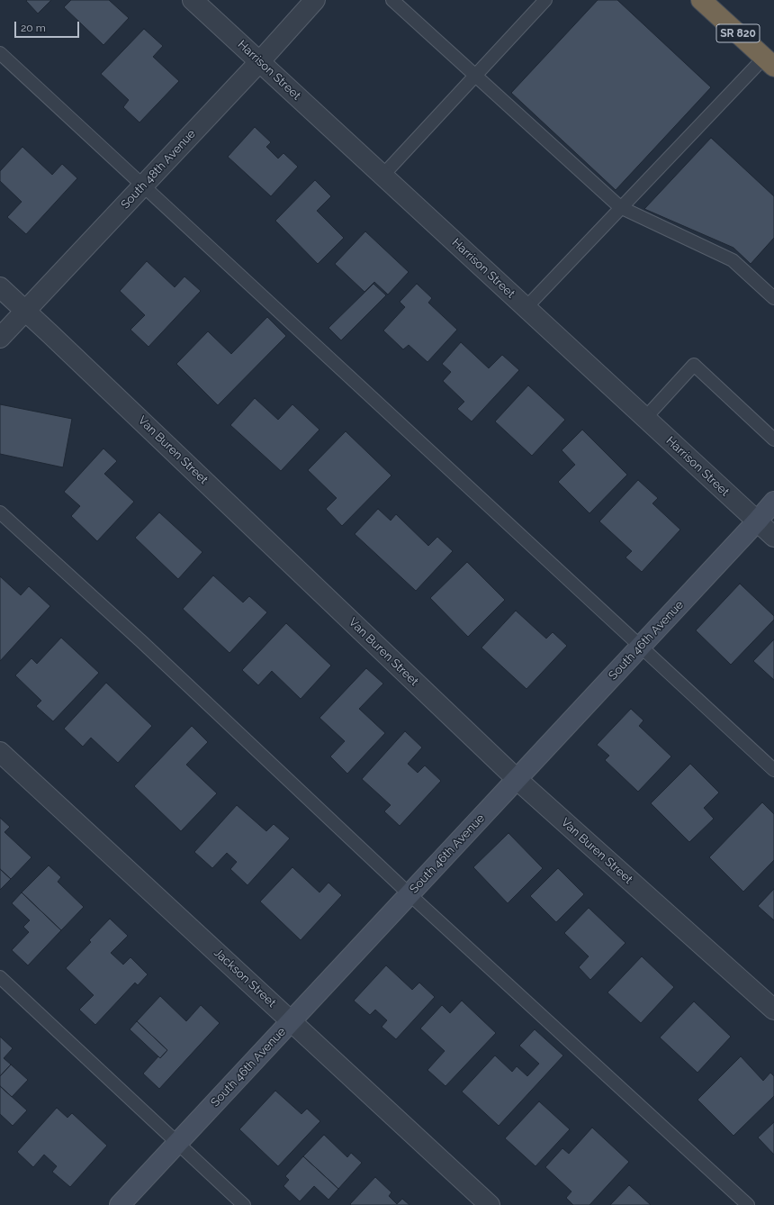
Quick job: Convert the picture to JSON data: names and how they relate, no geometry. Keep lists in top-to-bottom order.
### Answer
{
  "streets": {
    "highway": ["SR 820"],
    "street": [
      "Harrison Street",
      "South 48th Avenue",
      "Van Buren Street",
      "South 46th Avenue",
      "Jackson Street"
    ]
  },
  "crossings": [
    ["Harrison Street", "South 48th Avenue"],
    ["Harrison Street", "South 46th Avenue"],
    ["South 48th Avenue", "Van Buren Street"],
    ["Van Buren Street", "South 46th Avenue"],
    ["South 46th Avenue", "Jackson Street"]
  ],
  "scale_bar": "20 m"
}
